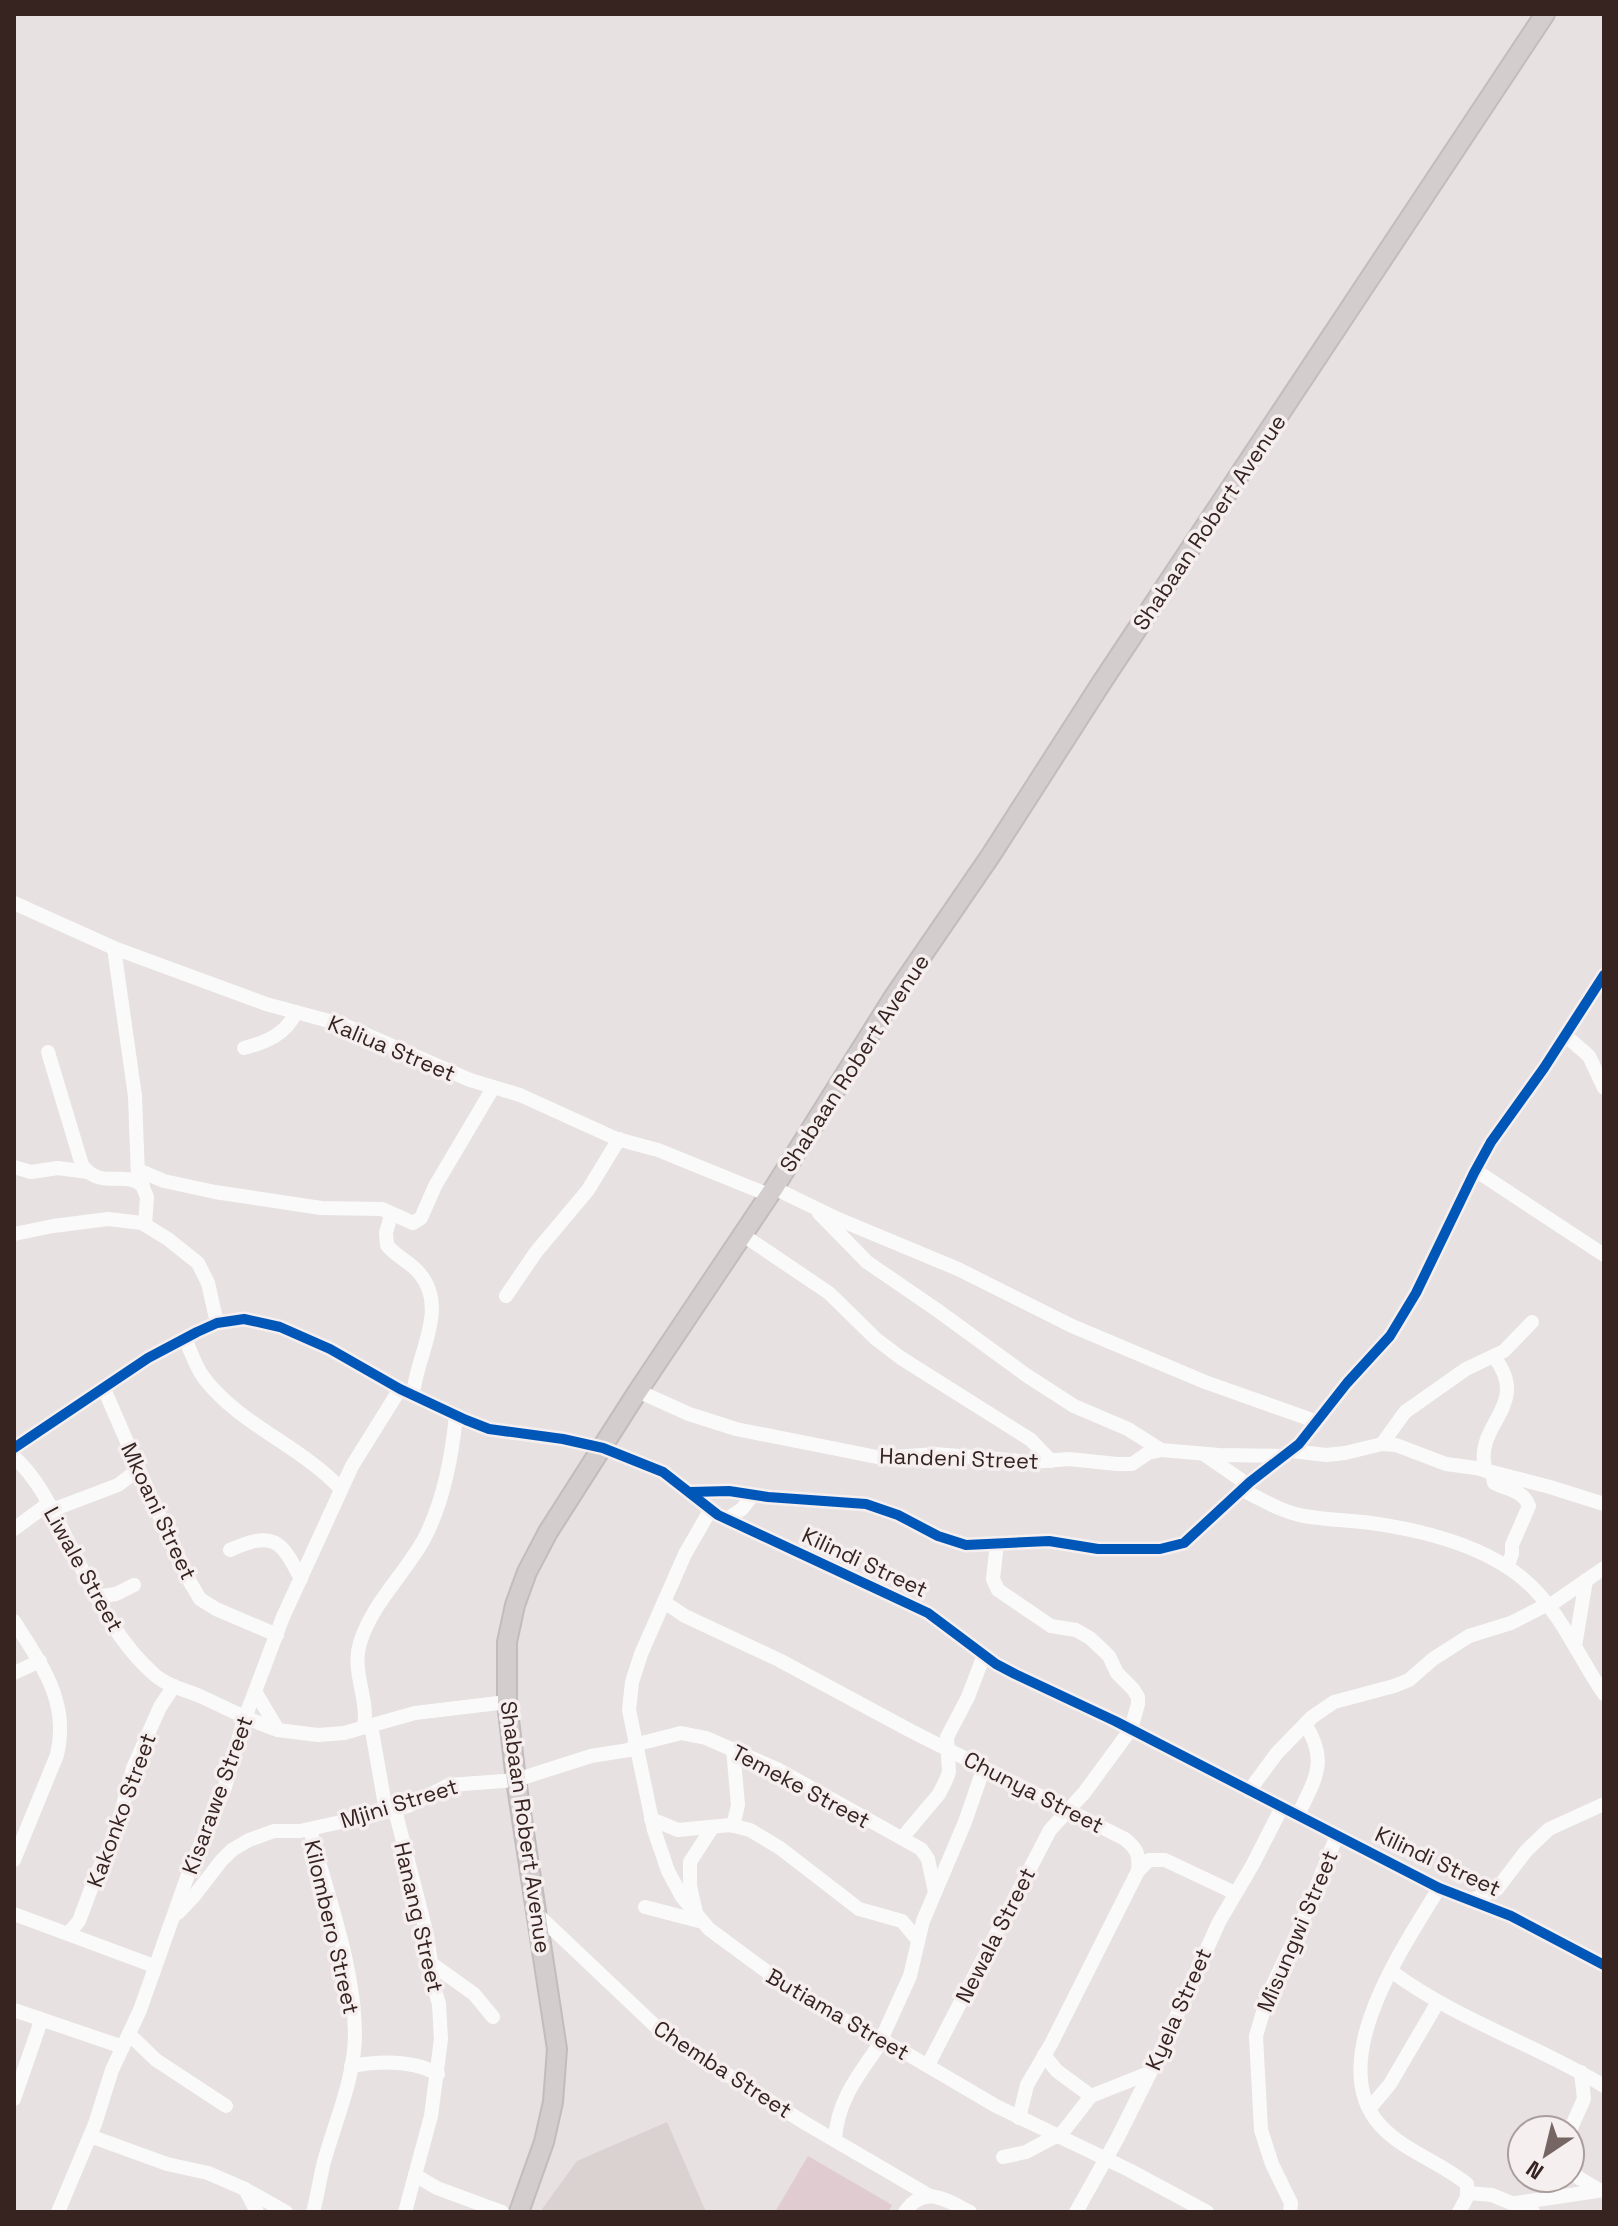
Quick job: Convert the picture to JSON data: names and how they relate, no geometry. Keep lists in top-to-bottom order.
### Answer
{
  "streets": {
    "main road": ["Shabaan Robert Avenue"],
    "street": [
      "Kaliua Street",
      "Handeni Street",
      "Mkoani Street",
      "Kilindi Street",
      "Liwale Street",
      "Temeke Street",
      "Chunya Street",
      "Kisarawe Street",
      "Mjini Street",
      "Kakonko Street",
      "Hanang Street",
      "Kilombero Street",
      "Misungwi Street",
      "Newala Street",
      "Kyela Street",
      "Butiama Street",
      "Chemba Street"
    ]
  },
  "crossings": [
    ["Shabaan Robert Avenue", "Kaliua Street"],
    ["Shabaan Robert Avenue", "Handeni Street"],
    ["Shabaan Robert Avenue", "Kilindi Street"],
    ["Shabaan Robert Avenue", "Temeke Street"],
    ["Shabaan Robert Avenue", "Mjini Street"],
    ["Shabaan Robert Avenue", "Chemba Street"],
    ["Mkoani Street", "Kilindi Street"],
    ["Mkoani Street", "Kisarawe Street"],
    ["Kilindi Street", "Kisarawe Street"],
    ["Kilindi Street", "Hanang Street"],
    ["Kilindi Street", "Misungwi Street"],
    ["Kilindi Street", "Newala Street"],
    ["Kilindi Street", "Kyela Street"],
    ["Kilindi Street", "Butiama Street"],
    ["Liwale Street", "Kisarawe Street"],
    ["Liwale Street", "Kakonko Street"],
    ["Temeke Street", "Mjini Street"],
    ["Temeke Street", "Butiama Street"],
    ["Chunya Street", "Newala Street"],
    ["Chunya Street", "Butiama Street"],
    ["Kisarawe Street", "Mjini Street"],
    ["Mjini Street", "Hanang Street"],
    ["Mjini Street", "Kilombero Street"],
    ["Newala Street", "Butiama Street"],
    ["Kyela Street", "Butiama Street"]
  ],
  "north": "bottom left"
}
